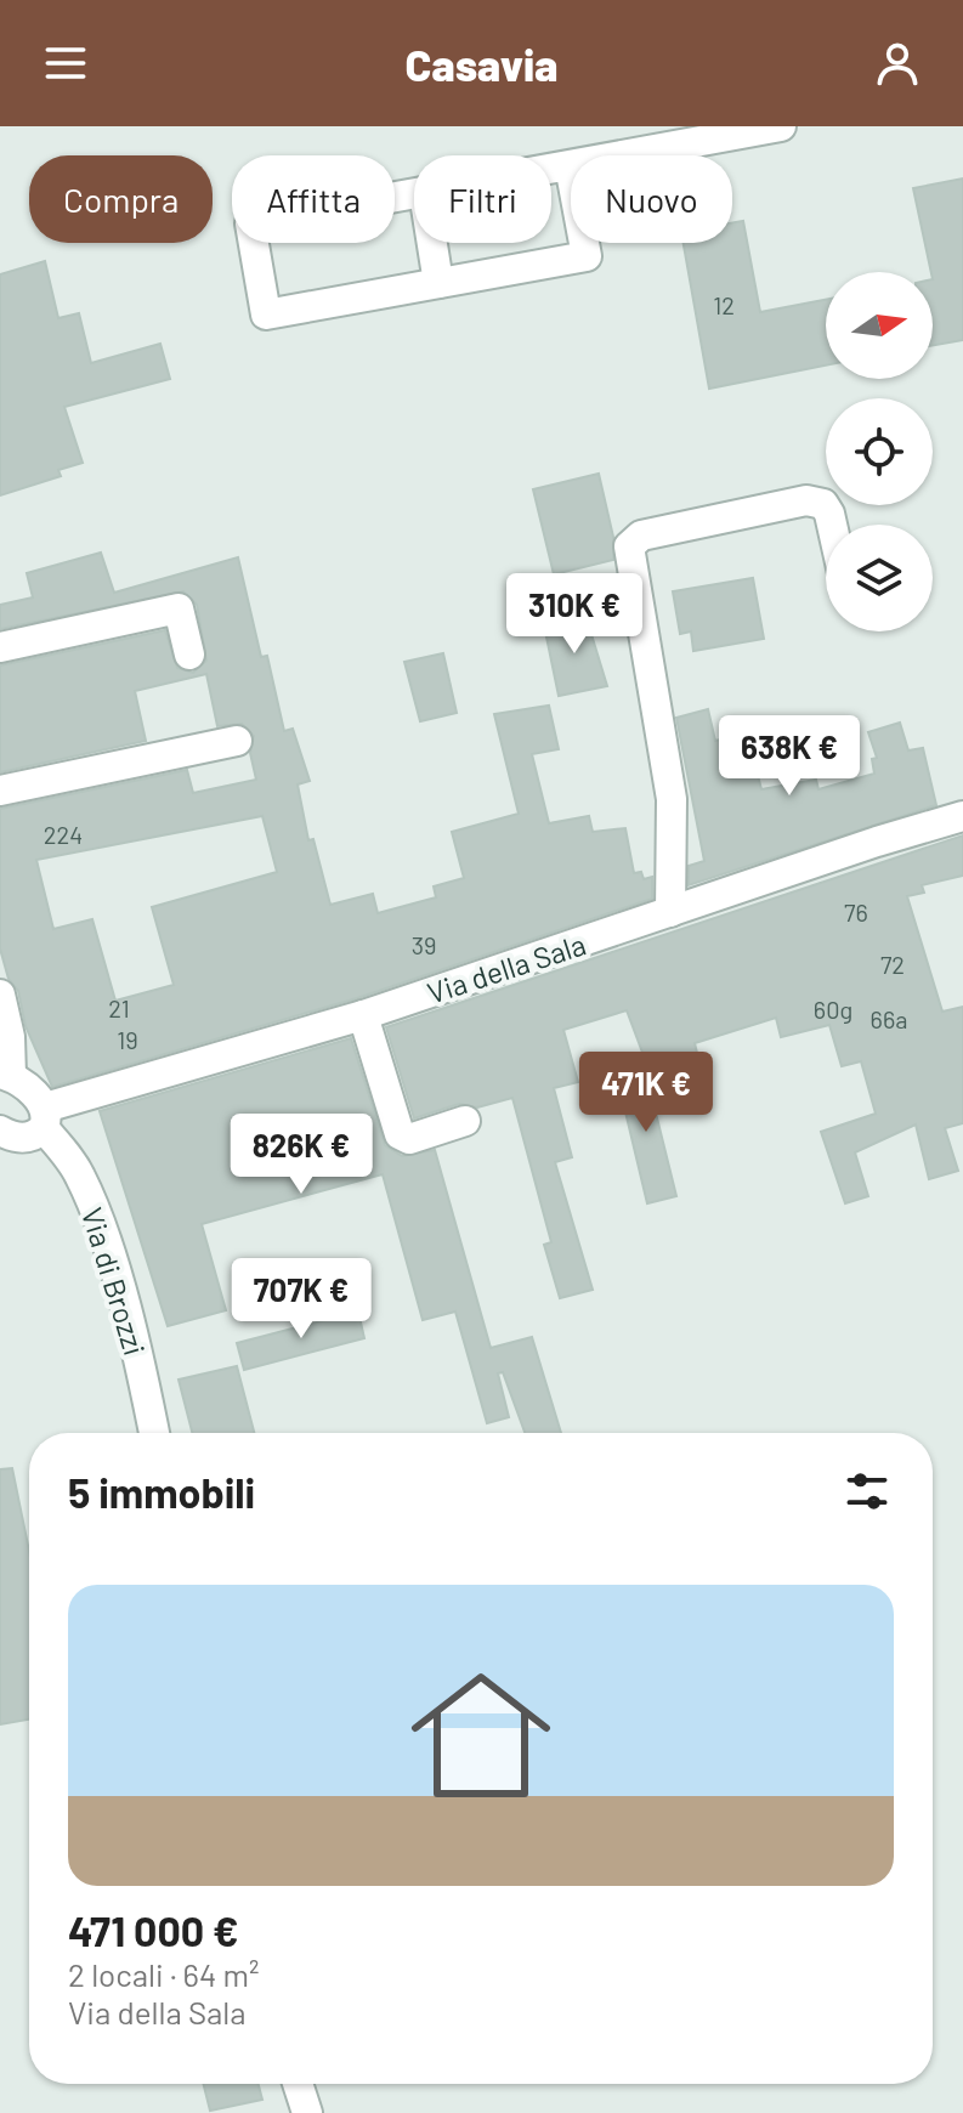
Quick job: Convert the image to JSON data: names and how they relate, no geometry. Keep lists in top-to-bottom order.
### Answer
{
  "streets": {
    "street": ["Via della Sala", "Via di Brozzi"]
  },
  "crossings": [
    ["Via della Sala", "Via di Brozzi"]
  ],
  "house_numbers": [
    "12",
    "224",
    "76",
    "39",
    "72",
    "21",
    "60g",
    "66a",
    "19"
  ],
  "north": "right",
  "page": {
    "header": "Casavia",
    "chip": [
      "Compra",
      "Affitta",
      "Filtri",
      "Nuovo"
    ],
    "price": [
      "310K €",
      "638K €",
      "471K €",
      "826K €",
      "707K €"
    ],
    "heading": "5 immobili",
    "list": [
      {
        "name": "471 000 €",
        "note": "2 locali · 64 m² · Via della Sala"
      }
    ]
  }
}
